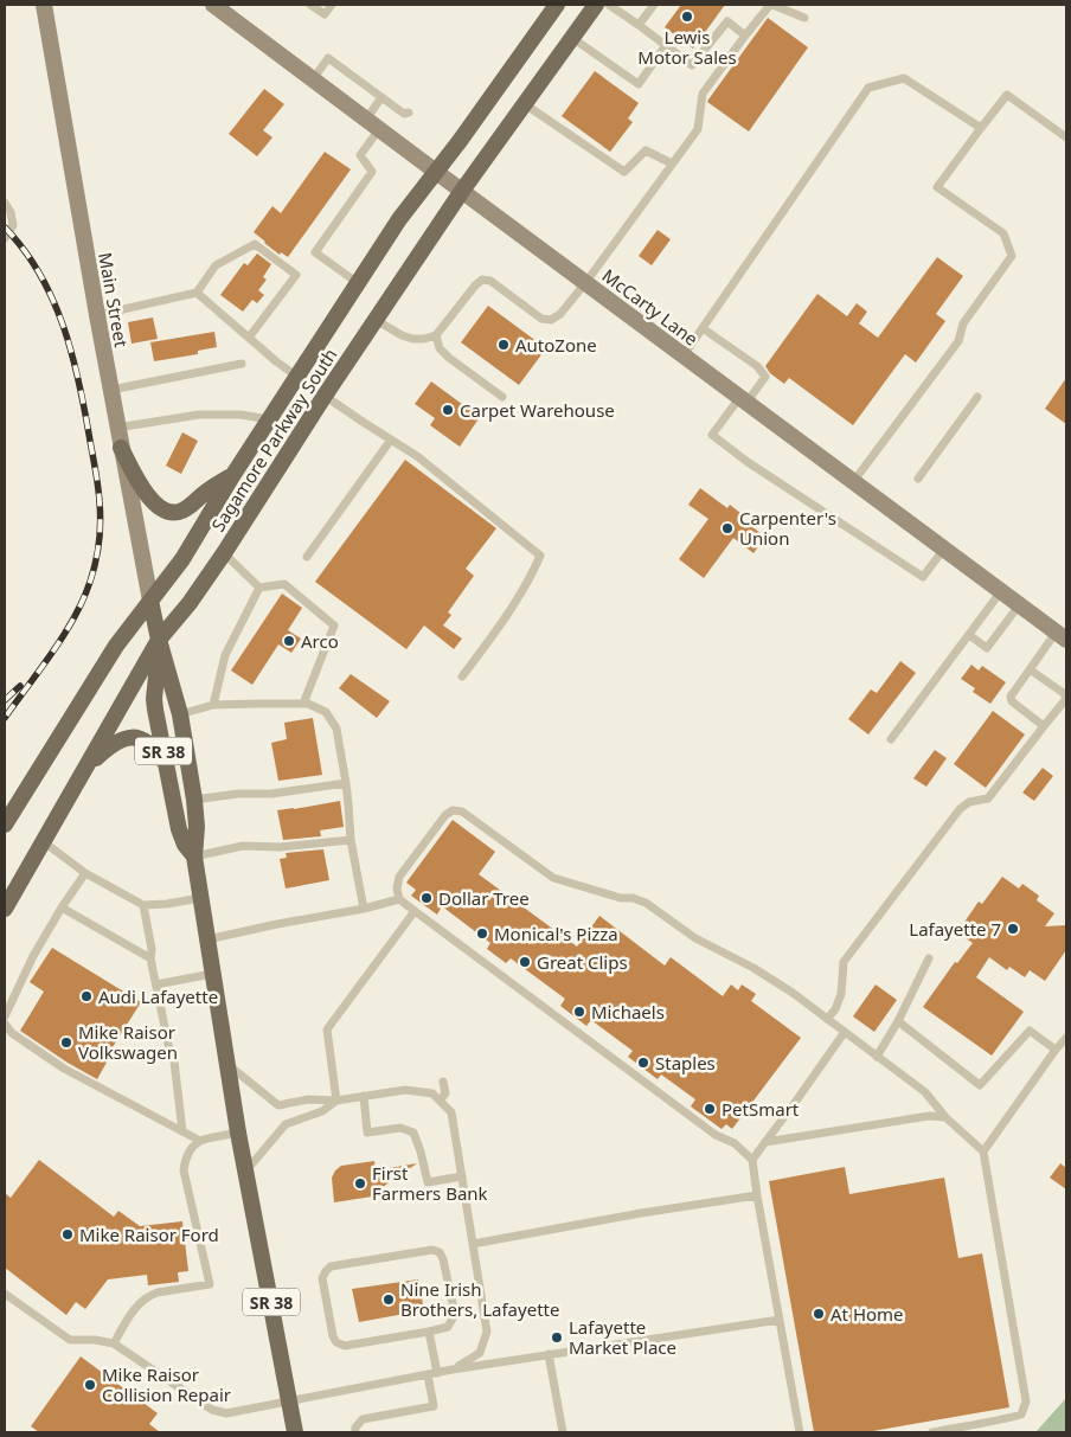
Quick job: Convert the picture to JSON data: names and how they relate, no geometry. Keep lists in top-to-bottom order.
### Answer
{
  "streets": {
    "main road": [
      "Main Street",
      "McCarty Lane",
      "Sagamore Parkway South",
      "SR 38"
    ]
  },
  "crossings": [
    ["Main Street", "Sagamore Parkway South"],
    ["Main Street", "SR 38"],
    ["McCarty Lane", "Sagamore Parkway South"],
    ["Sagamore Parkway South", "SR 38"]
  ],
  "places": [
    "Lewis Motor Sales",
    "AutoZone",
    "Carpet Warehouse",
    "Carpenter's Union",
    "Arco",
    "Dollar Tree",
    "Lafayette 7",
    "Monical's Pizza",
    "Great Clips",
    "Audi Lafayette",
    "Michaels",
    "Mike Raisor Volkswagen",
    "Staples",
    "PetSmart",
    "First Farmers Bank",
    "Mike Raisor Ford",
    "Nine Irish Brothers, Lafayette",
    "At Home",
    "Lafayette Market Place",
    "Mike Raisor Collision Repair"
  ]
}
